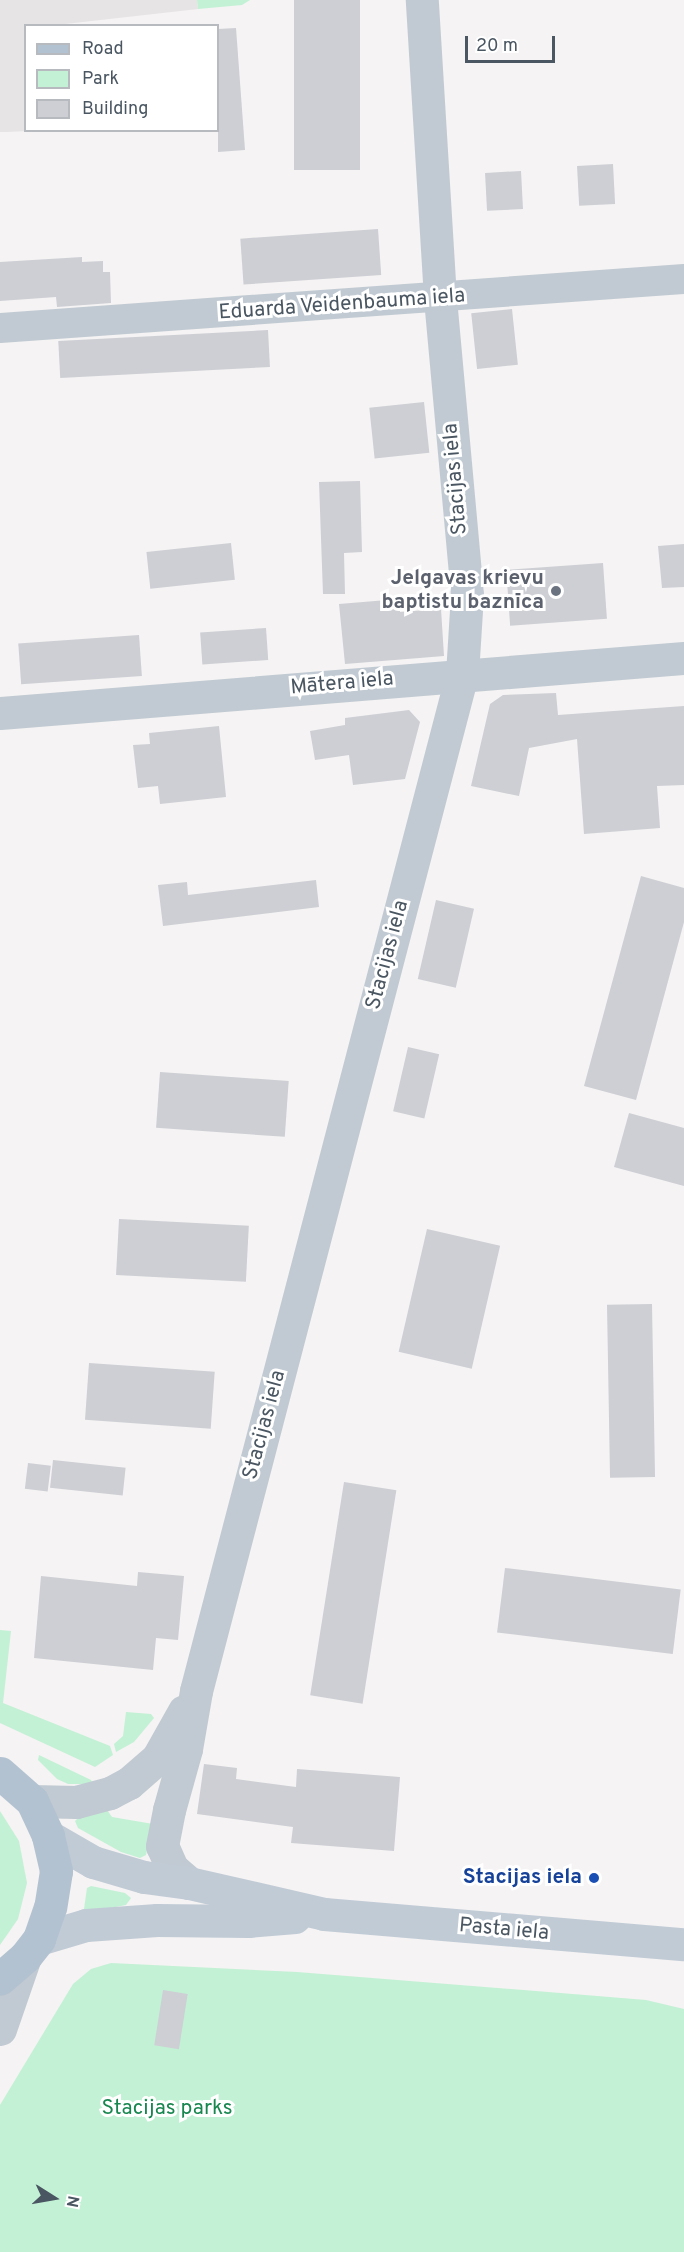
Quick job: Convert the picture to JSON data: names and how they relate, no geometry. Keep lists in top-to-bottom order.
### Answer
{
  "streets": {
    "main road": ["Pasta iela"],
    "street": ["Eduarda Veidenbauma iela", "Stacijas iela", "Mātera iela"]
  },
  "crossings": [
    ["Eduarda Veidenbauma iela", "Stacijas iela"],
    ["Stacijas iela", "Mātera iela"],
    ["Stacijas iela", "Pasta iela"]
  ],
  "parks": ["Stacijas parks"],
  "places": ["Jelgavas krievu baptistu baznīca", "Stacijas iela"],
  "legend": ["Road", "Park", "Building"],
  "scale_bar": "20 m",
  "north": "right"
}
